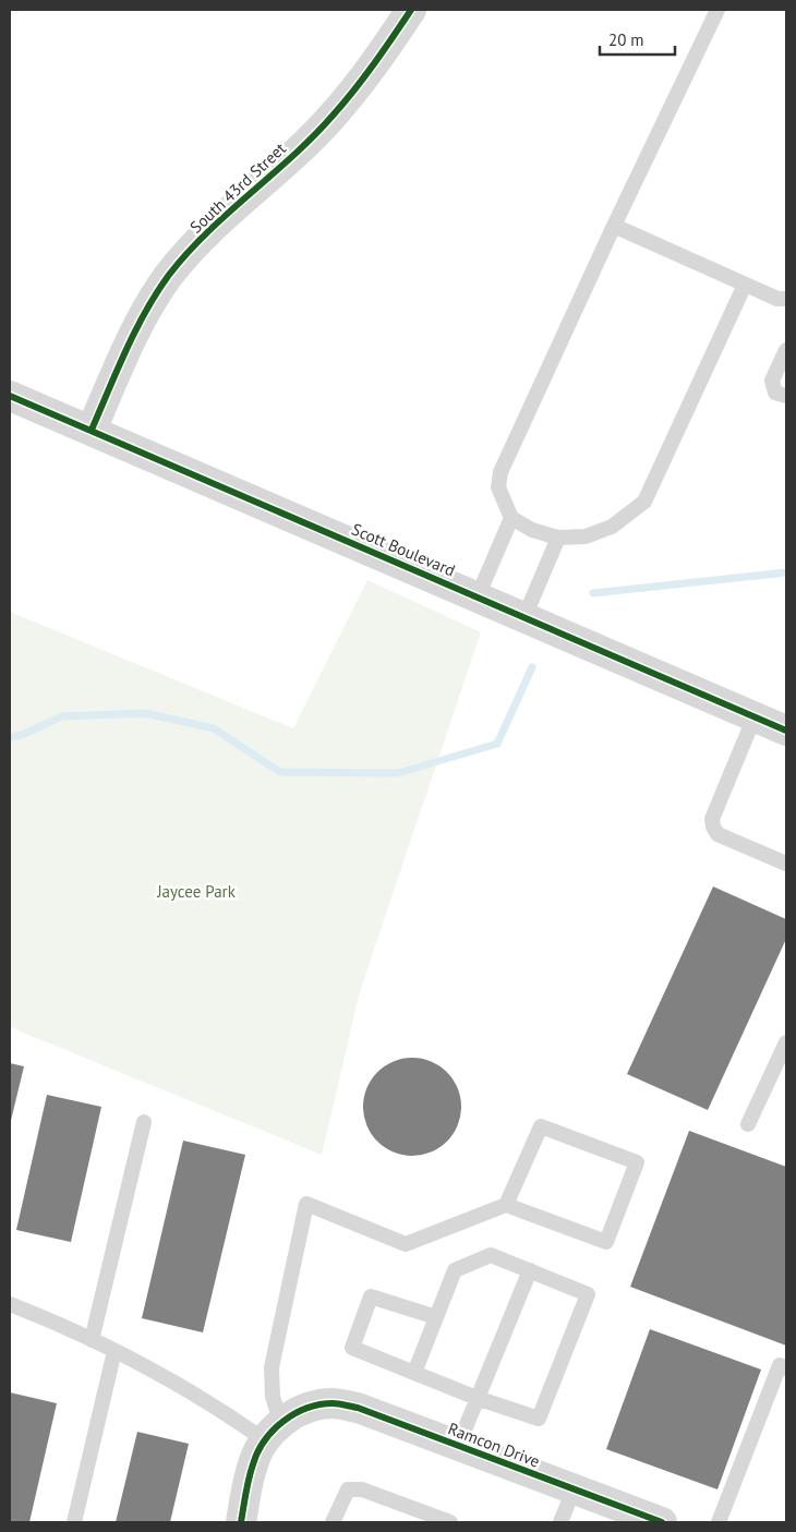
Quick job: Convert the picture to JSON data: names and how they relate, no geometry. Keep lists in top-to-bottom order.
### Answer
{
  "streets": {
    "street": ["South 43rd Street", "Scott Boulevard", "Ramcon Drive"]
  },
  "crossings": [
    ["South 43rd Street", "Scott Boulevard"]
  ],
  "parks": ["Jaycee Park"],
  "scale_bar": "20 m"
}
